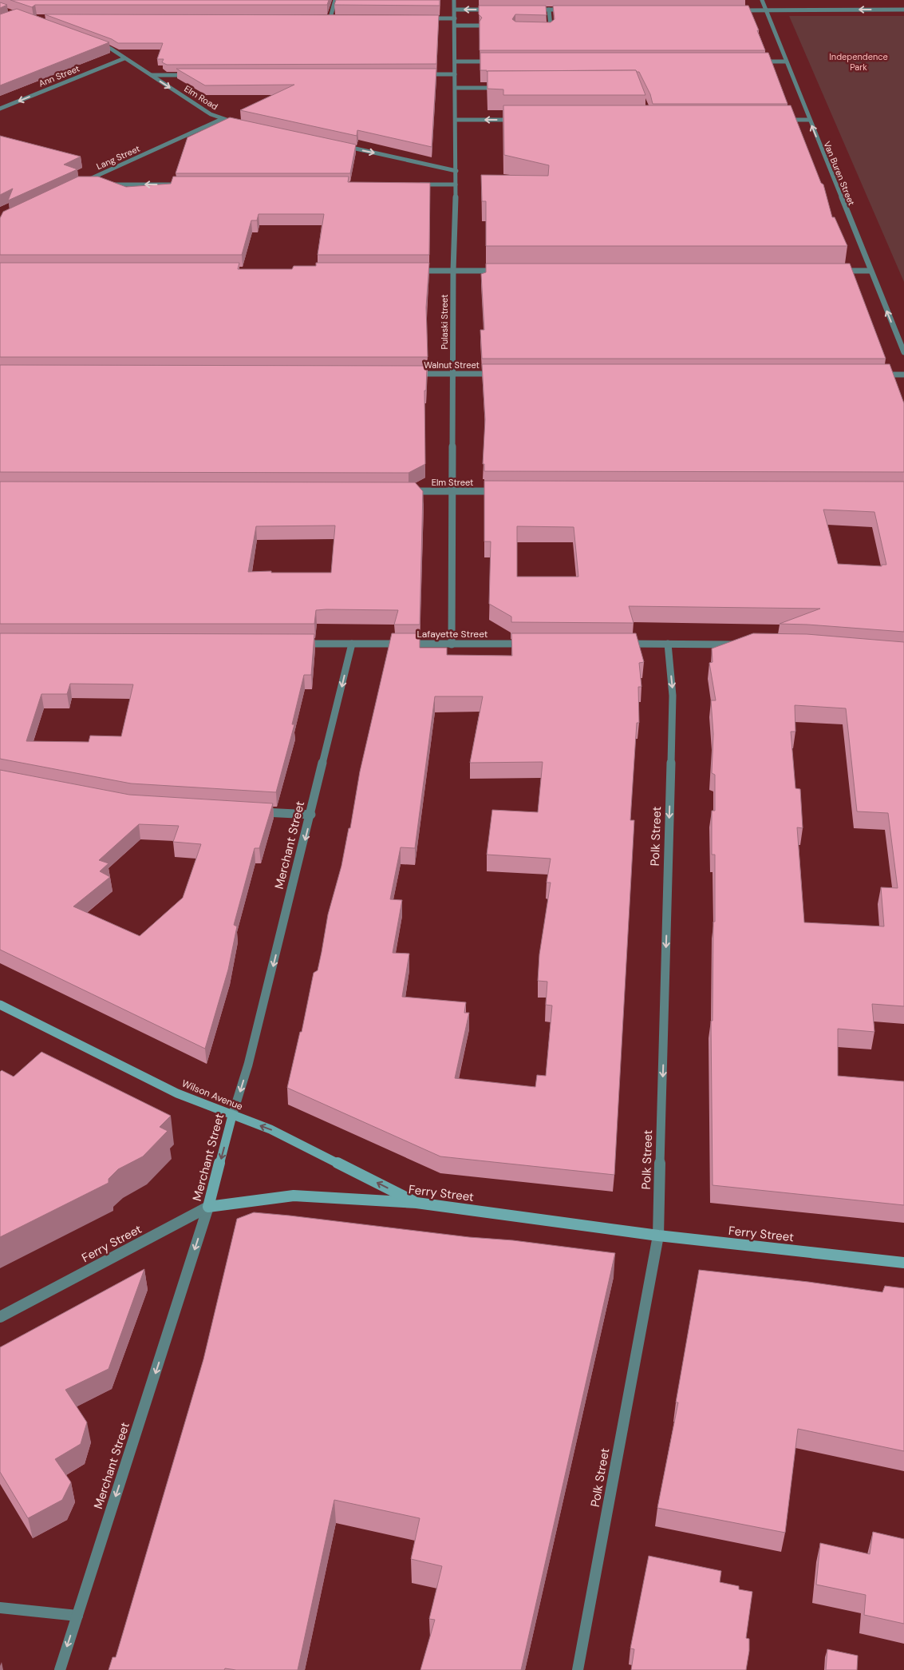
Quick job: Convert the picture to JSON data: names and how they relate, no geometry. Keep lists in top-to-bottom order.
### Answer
{
  "streets": {
    "main road": ["Merchant Street", "Wilson Avenue", "Ferry Street"],
    "street": [
      "Ann Street",
      "Elm Road",
      "Lang Street",
      "Van Buren Street",
      "Pulaski Street",
      "Walnut Street",
      "Elm Street",
      "Lafayette Street",
      "Polk Street"
    ]
  },
  "crossings": [
    ["Ann Street", "Elm Road"],
    ["Elm Road", "Lang Street"],
    ["Pulaski Street", "Walnut Street"],
    ["Pulaski Street", "Elm Street"],
    ["Pulaski Street", "Lafayette Street"],
    ["Lafayette Street", "Merchant Street"],
    ["Polk Street", "Ferry Street"],
    ["Merchant Street", "Wilson Avenue"],
    ["Merchant Street", "Ferry Street"],
    ["Wilson Avenue", "Ferry Street"]
  ],
  "one_way": [
    "Ann Street",
    "Elm Road",
    "Van Buren Street",
    "Polk Street",
    "Merchant Street",
    "Wilson Avenue"
  ],
  "parks": ["Independence Park"]
}
